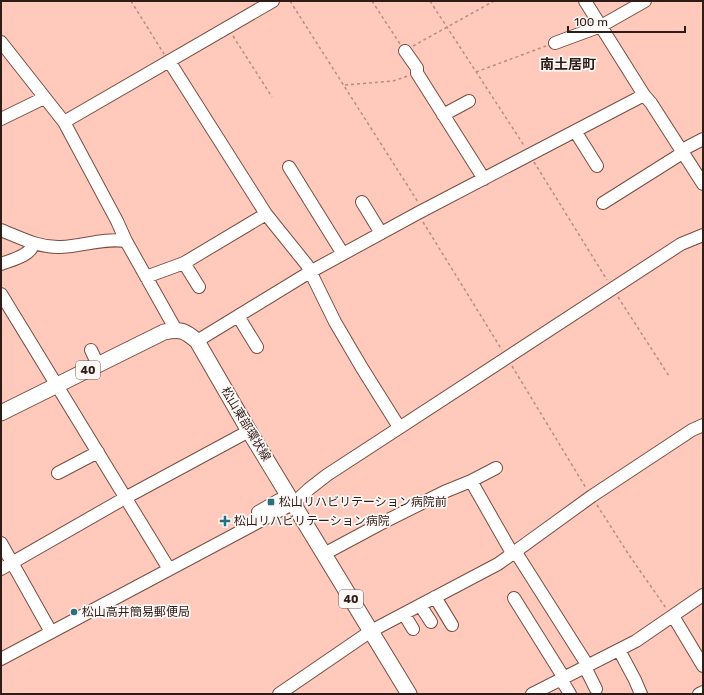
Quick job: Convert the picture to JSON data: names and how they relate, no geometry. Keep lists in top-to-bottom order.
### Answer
{
  "streets": {
    "main road": ["40", "松山東部環状線"]
  },
  "crossings": [
    ["40", "松山東部環状線"]
  ],
  "districts": ["南土居町"],
  "places": {
    "transit": ["松山リハビリテーション病院前"],
    "health": ["松山リハビリテーション病院"],
    "other": ["松山高井簡易郵便局"]
  },
  "scale_bar": "100 m"
}
